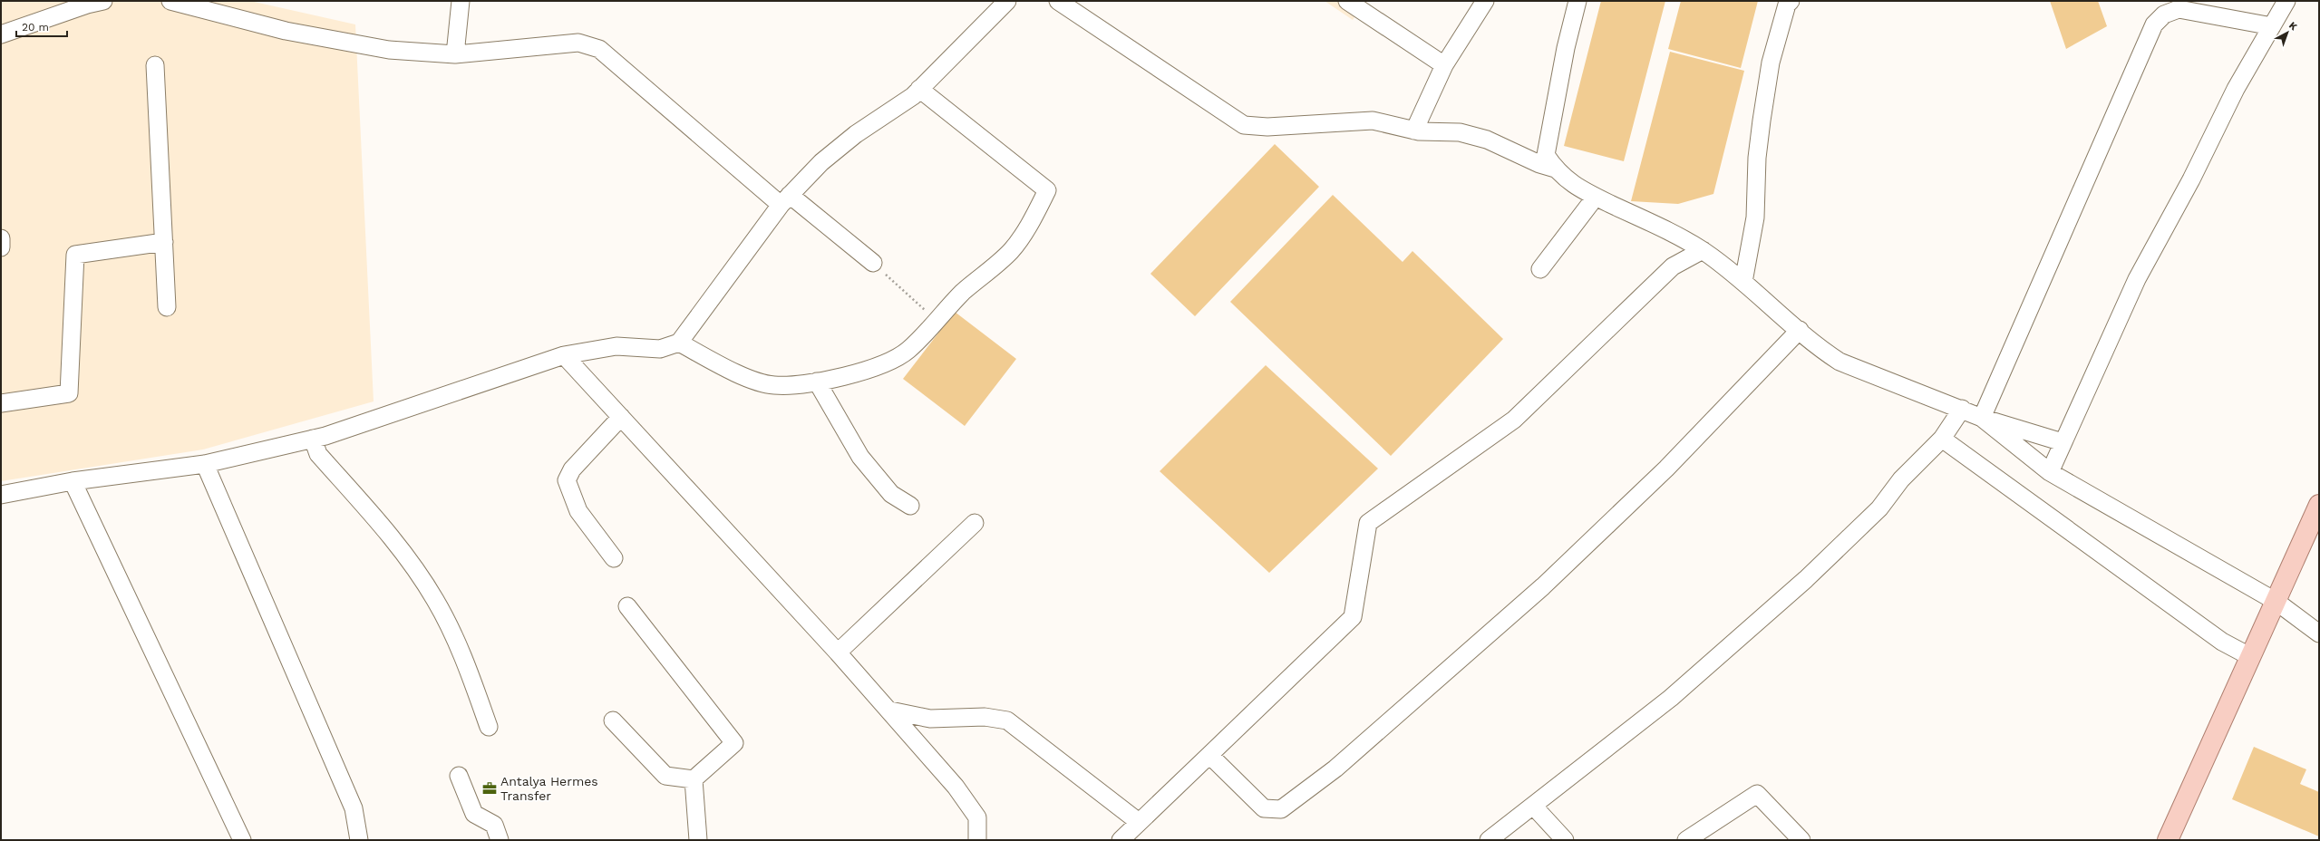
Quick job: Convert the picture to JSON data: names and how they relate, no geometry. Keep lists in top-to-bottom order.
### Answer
{
  "places": {
    "office": ["Antalya Hermes Transfer"]
  },
  "scale_bar": "20 m",
  "north": "top right"
}
